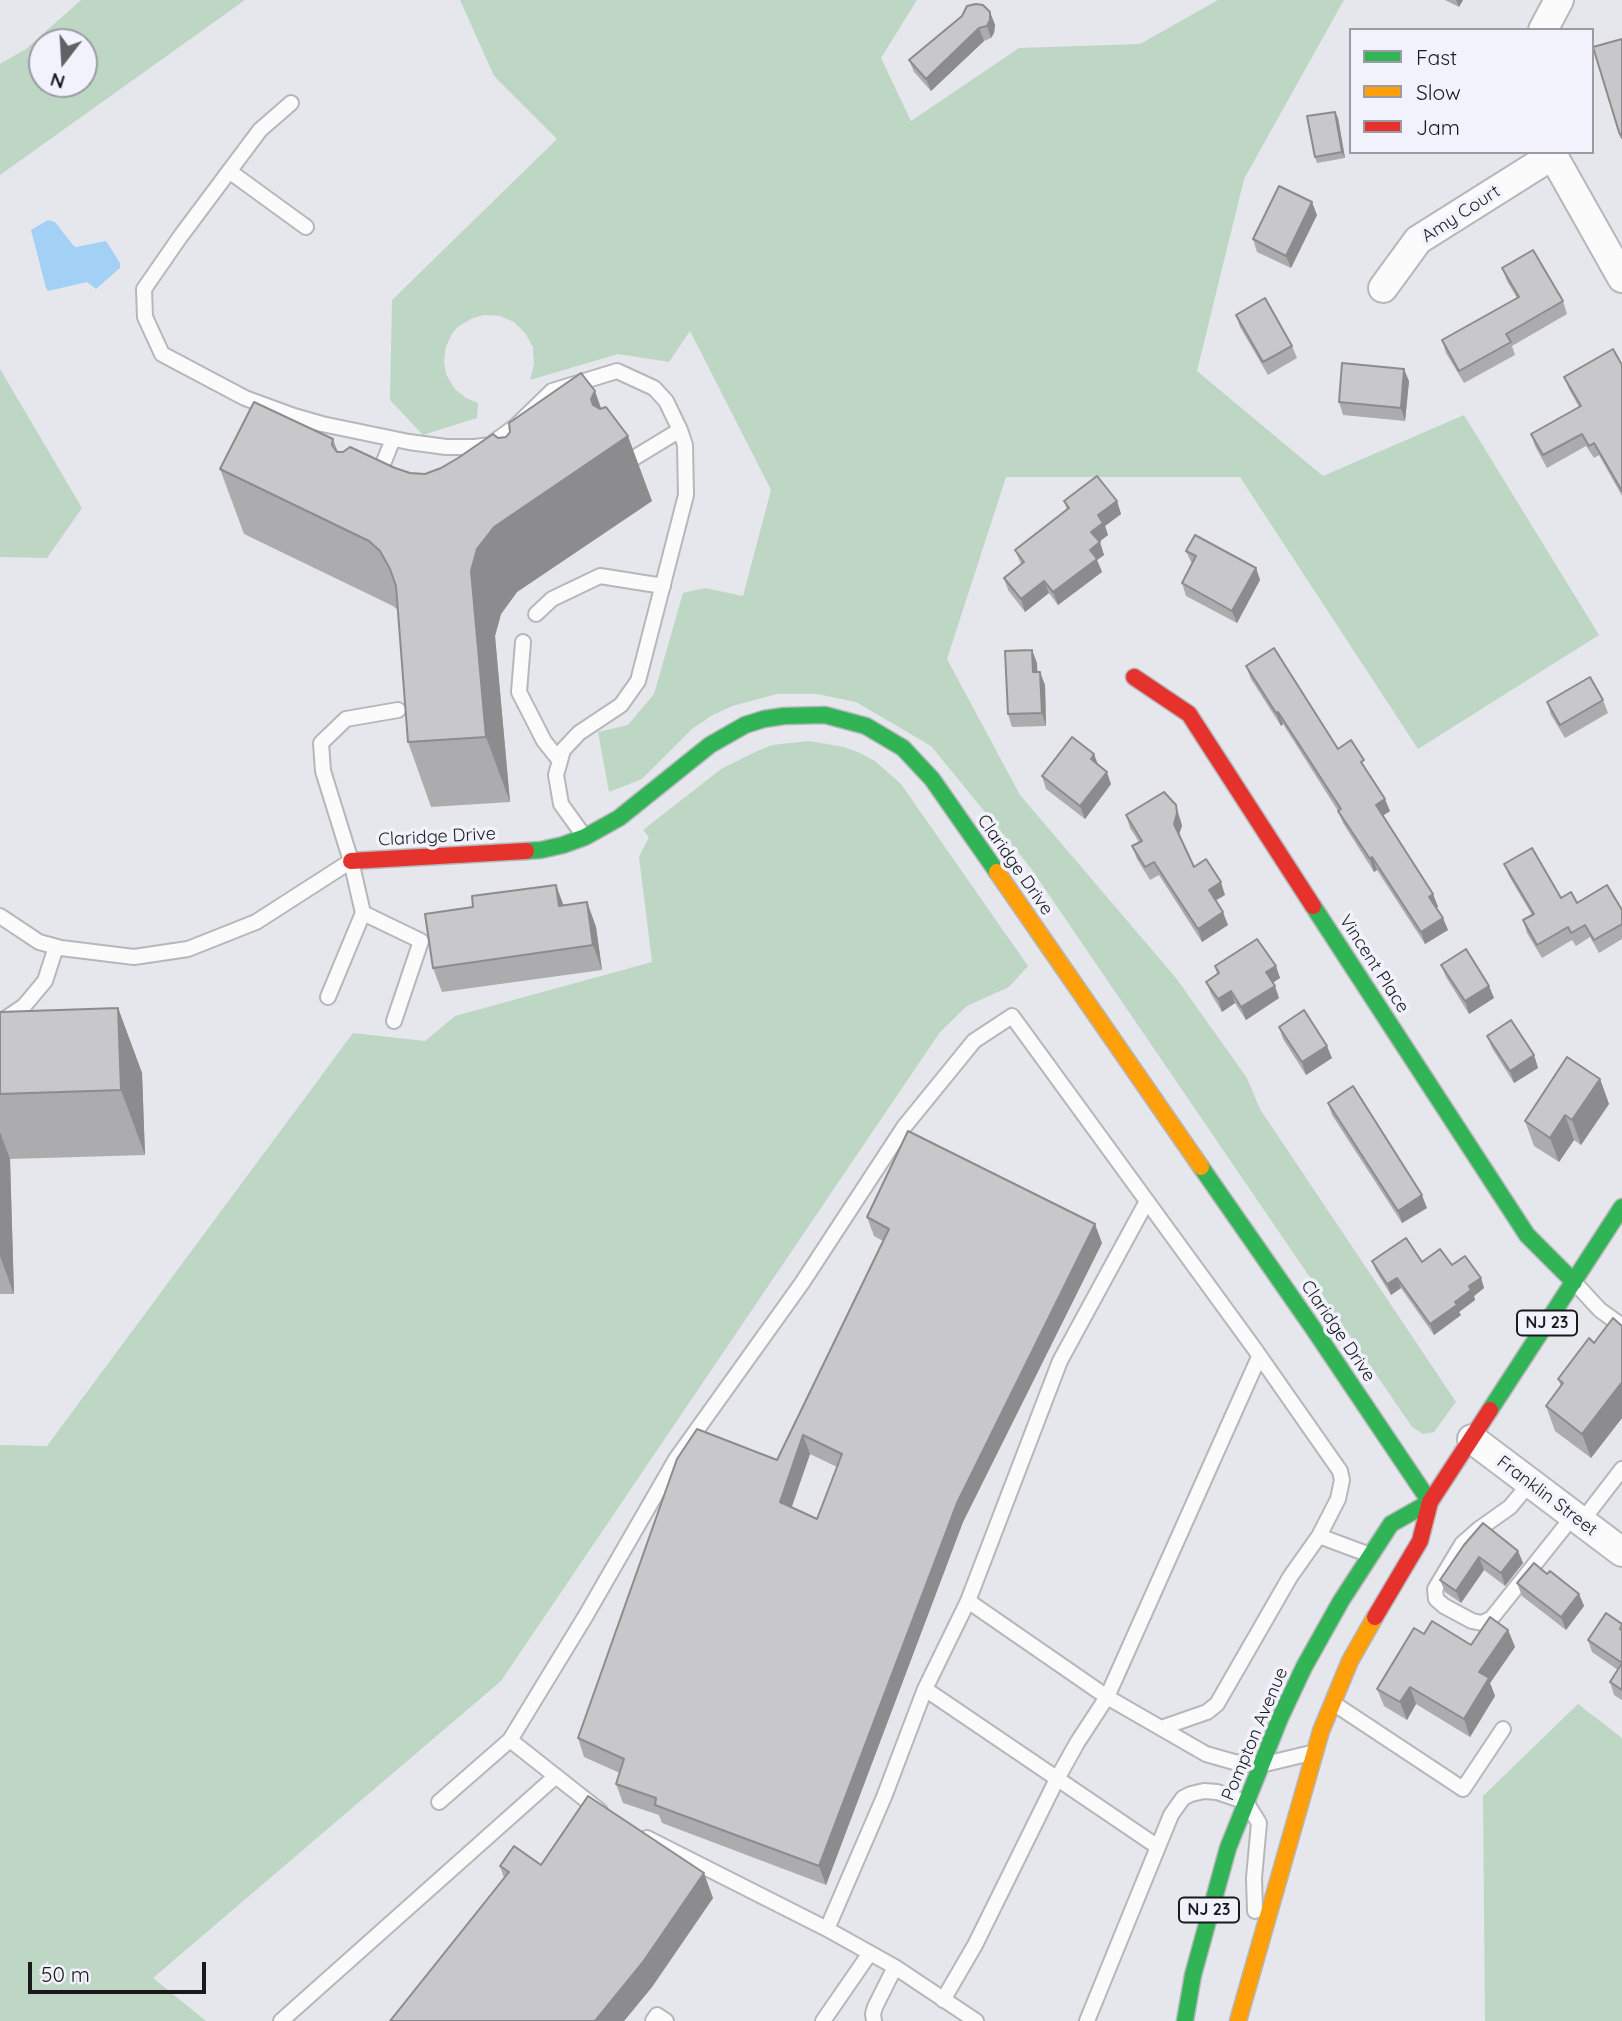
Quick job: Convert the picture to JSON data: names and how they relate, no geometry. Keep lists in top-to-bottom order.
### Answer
{
  "streets": {
    "street": [
      "Amy Court",
      "Claridge Drive",
      "Vincent Place",
      "NJ 23",
      "Franklin Street",
      "Pompton Avenue"
    ]
  },
  "crossings": [
    ["Claridge Drive", "Pompton Avenue"],
    ["Vincent Place", "Pompton Avenue"],
    ["Franklin Street", "Pompton Avenue"]
  ],
  "legend": ["Fast", "Slow", "Jam"],
  "scale_bar": "50 m",
  "north": "bottom"
}
